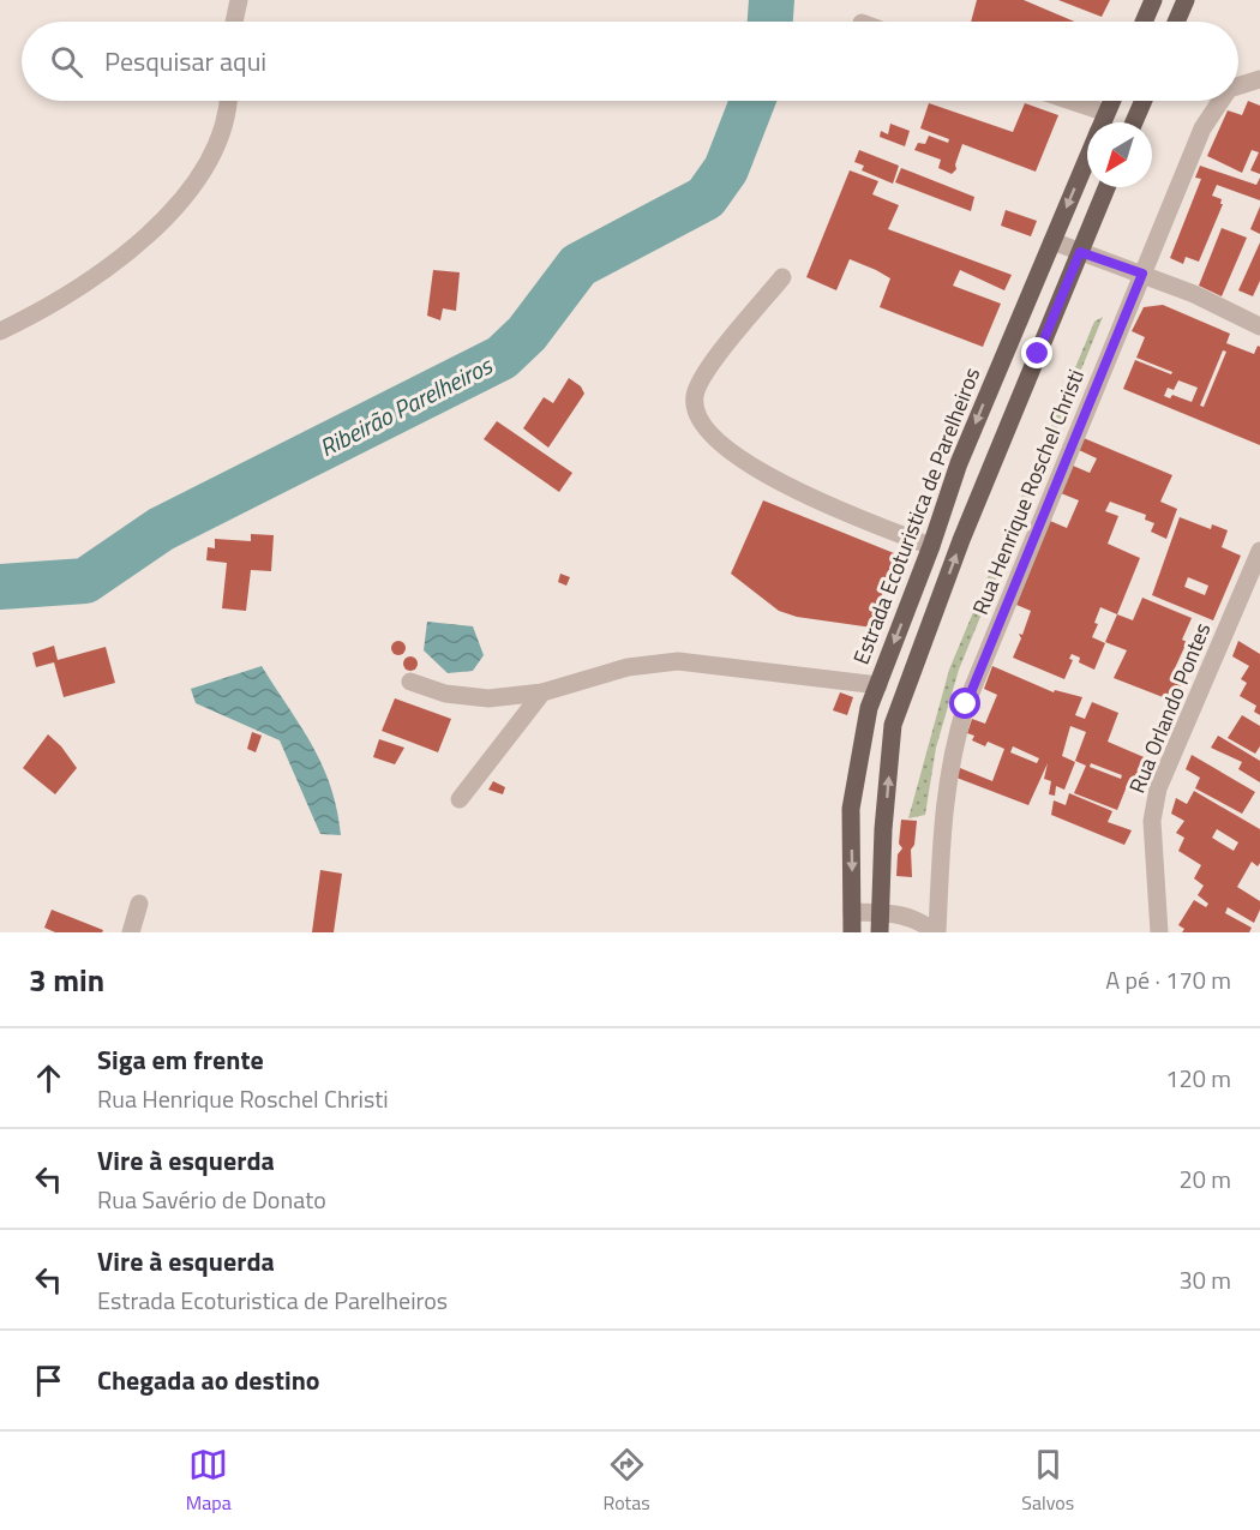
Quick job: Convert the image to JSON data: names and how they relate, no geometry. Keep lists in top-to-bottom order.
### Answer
{
  "streets": {
    "main road": ["Estrada Ecoturistica de Parelheiros"],
    "street": ["Rua Henrique Roschel Christi", "Rua Orlando Pontes"]
  },
  "water": ["Ribeirão Parelheiros"],
  "north": "bottom left",
  "page": {
    "search": "Pesquisar aqui",
    "heading": ["3 min", "A pé · 170 m"],
    "list": [
      ["Siga em frente", "Rua Henrique Roschel Christi", "120 m"],
      ["Vire à esquerda", "Rua Savério de Donato", "20 m"],
      ["Vire à esquerda", "Estrada Ecoturistica de Parelheiros", "30 m"],
      "Chegada ao destino"
    ],
    "nav": ["Mapa", "Rotas", "Salvos"]
  }
}
